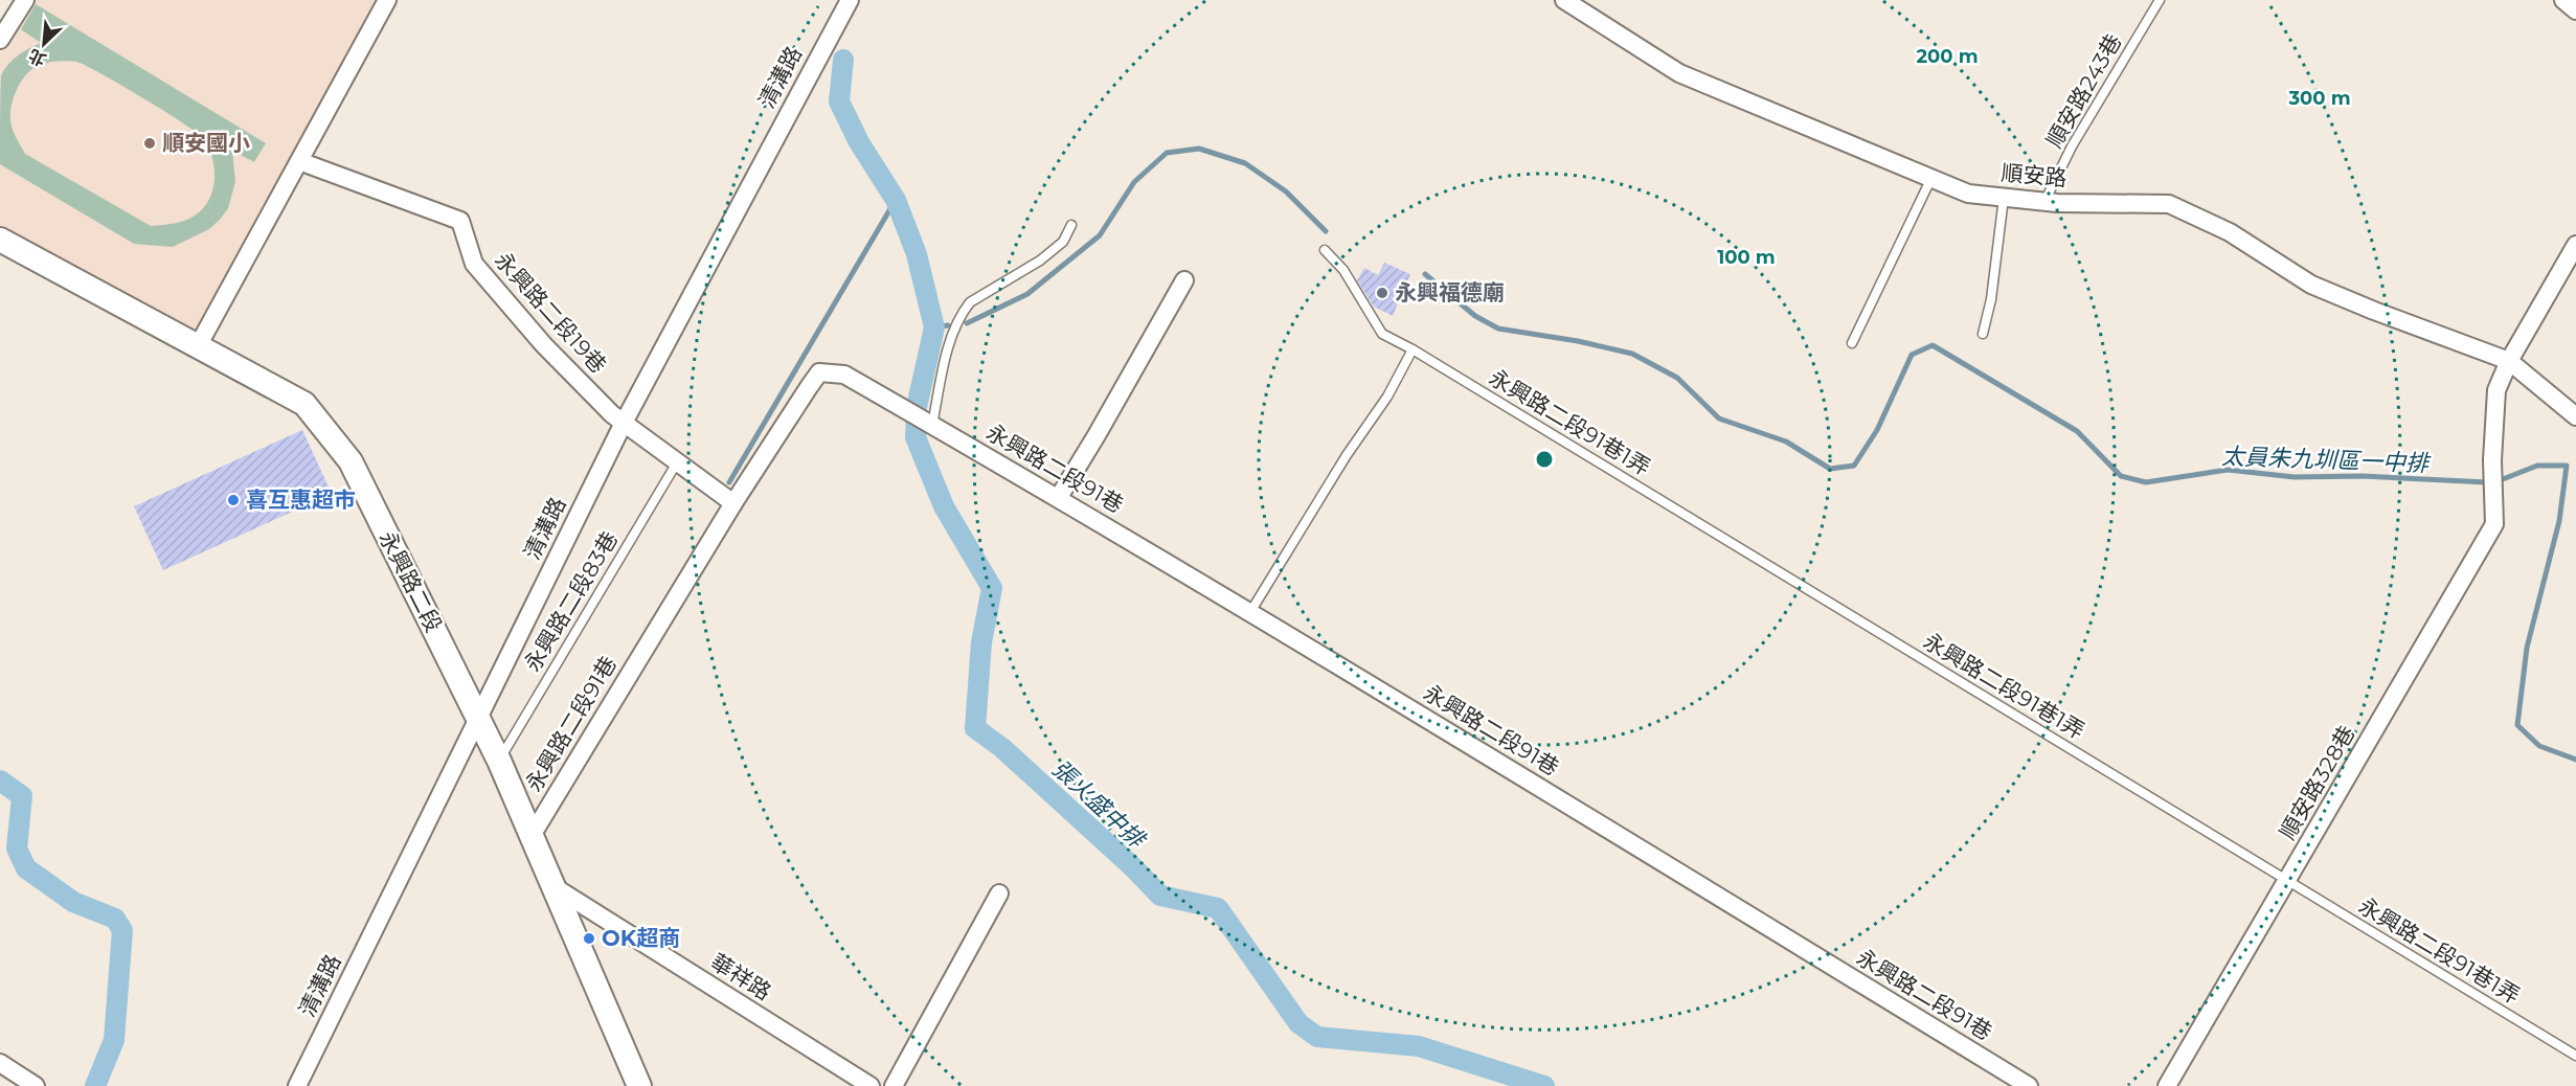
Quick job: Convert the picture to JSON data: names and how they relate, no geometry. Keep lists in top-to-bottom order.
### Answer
{
  "streets": {
    "street": [
      "清溝路",
      "順安路",
      "永興路二段19巷",
      "永興路二段91巷",
      "永興路二段",
      "順安路328巷",
      "華祥路"
    ],
    "lane": ["順安路243巷", "永興路二段91巷1弄", "永興路二段83巷"]
  },
  "crossings": [
    ["清溝路", "永興路二段19巷"],
    ["清溝路", "永興路二段"],
    ["順安路243巷", "順安路"],
    ["順安路", "順安路328巷"],
    ["永興路二段19巷", "永興路二段91巷"],
    ["永興路二段19巷", "永興路二段83巷"],
    ["永興路二段91巷1弄", "順安路328巷"],
    ["永興路二段91巷", "永興路二段"],
    ["永興路二段", "永興路二段83巷"],
    ["永興路二段", "華祥路"]
  ],
  "water": ["太員朱九圳區一中排", "張火盛中排"],
  "places": [
    "順安國小",
    "永興福德廟",
    "喜互惠超市",
    "OK超商"
  ],
  "north": "bottom left",
  "rings": ["200 m", "300 m", "100 m"]
}
